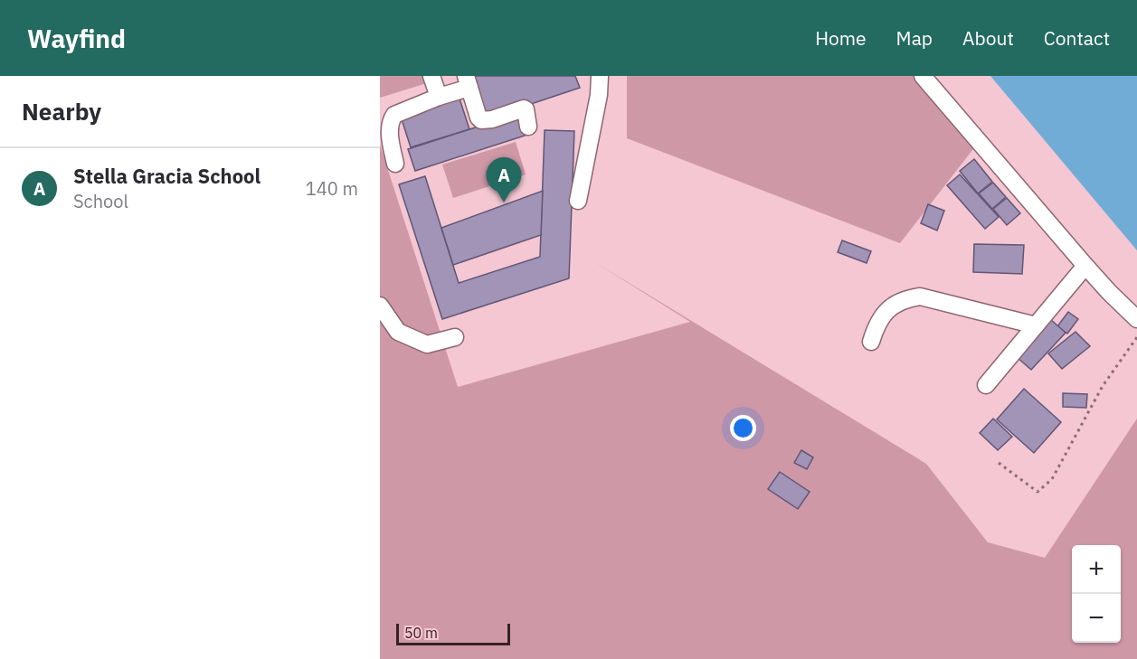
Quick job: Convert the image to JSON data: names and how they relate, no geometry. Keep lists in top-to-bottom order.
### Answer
{
  "scale_bar": "50 m",
  "page": {
    "header": "Wayfind",
    "nav": [
      "Home",
      "Map",
      "About",
      "Contact"
    ],
    "heading": "Nearby",
    "list": [
      {
        "mark": "A",
        "name": "Stella Gracia School",
        "note": "School",
        "value": "140 m"
      }
    ],
    "pins": "A",
    "map_buttons": ["+", "−"],
    "scale": "50 m"
  }
}
